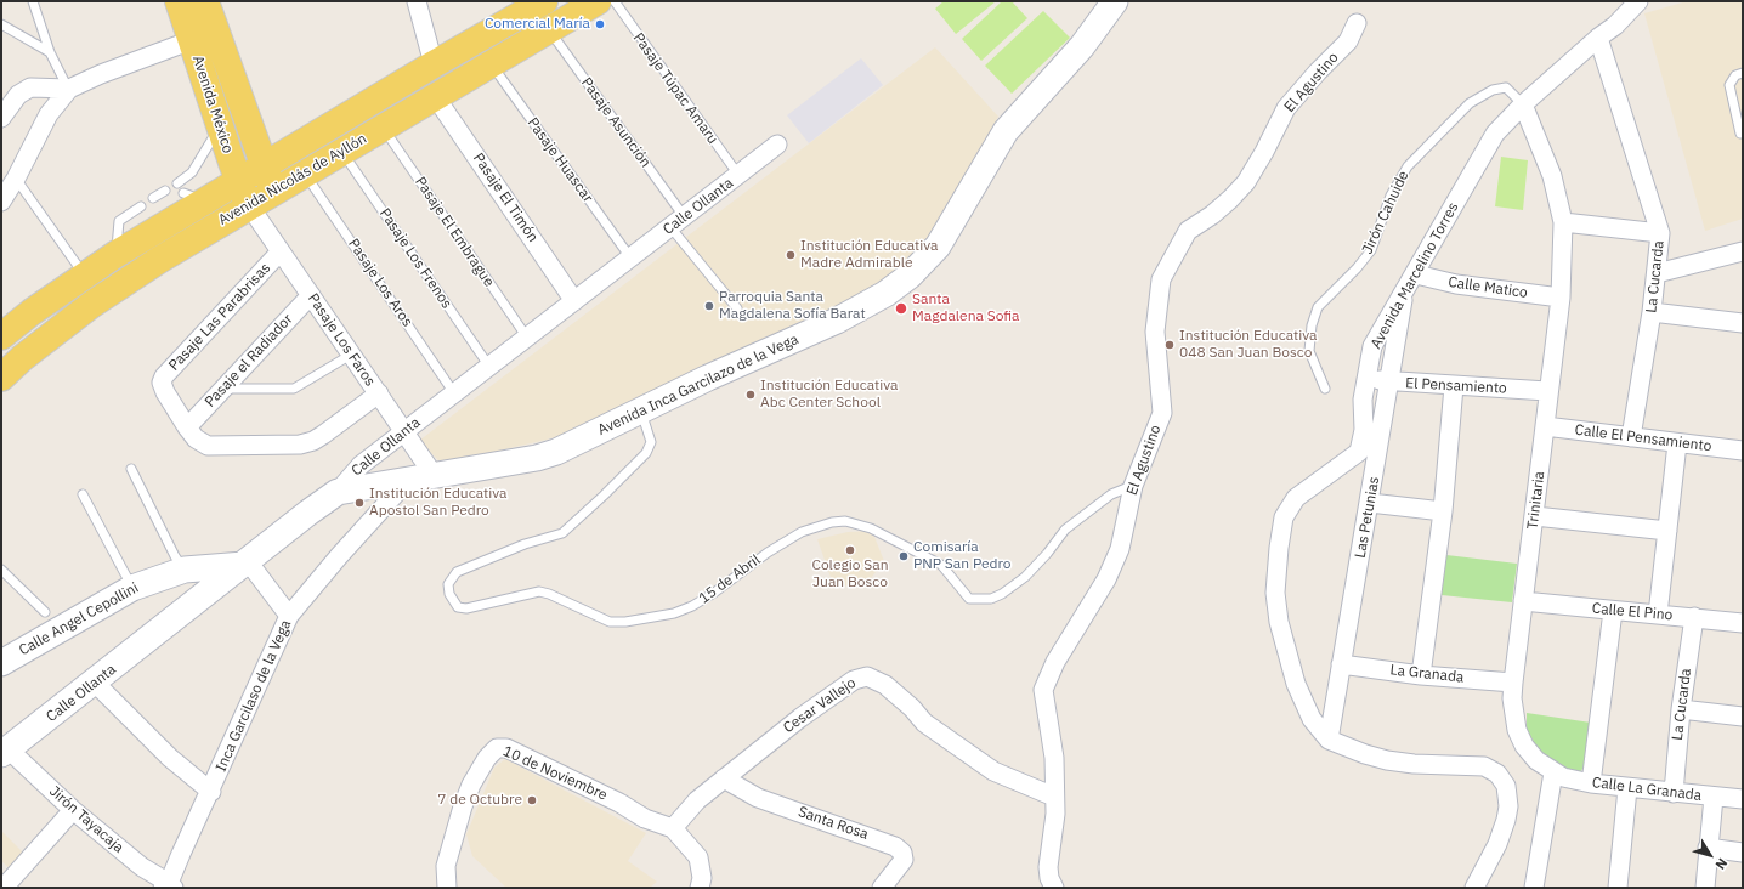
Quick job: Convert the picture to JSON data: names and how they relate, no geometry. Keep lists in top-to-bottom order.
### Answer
{
  "streets": {
    "main road": ["Avenida México", "Avenida Nicolás de Ayllón"],
    "street": [
      "El Agustino",
      "Pasaje El Timón",
      "Calle Ollanta",
      "Avenida Marcelino Torres",
      "La Cucarda",
      "Calle Matico",
      "Pasaje Las Parabrisas",
      "Pasaje Los Faros",
      "Pasaje el Radiador",
      "Avenida Inca Garcilazo de la Vega",
      "El Pensamiento",
      "Calle El Pensamiento",
      "Trinitaria",
      "Las Petunias",
      "Calle El Pino",
      "Calle Angel Cepollini",
      "La Granada",
      "Inca Garcilaso de la Vega",
      "Cesar Vallejo",
      "10 de Noviembre",
      "Calle La Granada",
      "Jirón Tayacaja",
      "Santa Rosa"
    ],
    "lane": [
      "Pasaje Túpac Amaru",
      "Pasaje Asunción",
      "Pasaje Huascar",
      "Jirón Cahuide",
      "Pasaje El Embrague",
      "Pasaje Los Frenos",
      "Pasaje Los Aros",
      "15 de Abril"
    ]
  },
  "crossings": [
    ["El Agustino", "15 de Abril"],
    ["El Agustino", "Cesar Vallejo"],
    ["Pasaje Túpac Amaru", "Calle Ollanta"],
    ["Avenida México", "Avenida Nicolás de Ayllón"],
    ["Avenida México", "Pasaje Los Faros"],
    ["Pasaje Asunción", "Avenida Nicolás de Ayllón"],
    ["Pasaje Asunción", "Calle Ollanta"],
    ["Pasaje Huascar", "Avenida Nicolás de Ayllón"],
    ["Pasaje Huascar", "Calle Ollanta"],
    ["Avenida Nicolás de Ayllón", "Pasaje El Timón"],
    ["Avenida Nicolás de Ayllón", "Pasaje El Embrague"],
    ["Avenida Nicolás de Ayllón", "Pasaje Los Frenos"],
    ["Avenida Nicolás de Ayllón", "Pasaje Los Aros"],
    ["Avenida Nicolás de Ayllón", "Pasaje Los Faros"],
    ["Pasaje El Timón", "Calle Ollanta"],
    ["Calle Ollanta", "Pasaje El Embrague"],
    ["Calle Ollanta", "Pasaje Los Frenos"],
    ["Calle Ollanta", "Pasaje Los Aros"],
    ["Calle Ollanta", "Pasaje Los Faros"],
    ["Calle Ollanta", "Avenida Inca Garcilazo de la Vega"],
    ["Calle Ollanta", "Calle Angel Cepollini"],
    ["Calle Ollanta", "Jirón Tayacaja"],
    ["Jirón Cahuide", "Avenida Marcelino Torres"],
    ["Jirón Cahuide", "Trinitaria"],
    ["Avenida Marcelino Torres", "La Cucarda"],
    ["Avenida Marcelino Torres", "Calle Matico"],
    ["Avenida Marcelino Torres", "El Pensamiento"],
    ["Avenida Marcelino Torres", "Trinitaria"],
    ["Avenida Marcelino Torres", "Las Petunias"],
    ["La Cucarda", "Calle El Pensamiento"],
    ["La Cucarda", "Calle El Pino"],
    ["La Cucarda", "Calle La Granada"],
    ["Calle Matico", "Trinitaria"],
    ["Pasaje Las Parabrisas", "Pasaje Los Faros"],
    ["Pasaje Las Parabrisas", "Pasaje el Radiador"],
    ["Pasaje Los Faros", "Pasaje el Radiador"],
    ["Pasaje Los Faros", "Avenida Inca Garcilazo de la Vega"],
    ["Pasaje Los Faros", "Inca Garcilaso de la Vega"],
    ["Avenida Inca Garcilazo de la Vega", "15 de Abril"],
    ["Avenida Inca Garcilazo de la Vega", "Inca Garcilaso de la Vega"],
    ["El Pensamiento", "Trinitaria"],
    ["El Pensamiento", "Las Petunias"],
    ["Calle El Pensamiento", "Trinitaria"],
    ["Trinitaria", "Calle El Pino"],
    ["Trinitaria", "La Granada"],
    ["Trinitaria", "Calle La Granada"],
    ["Las Petunias", "La Granada"],
    ["Inca Garcilaso de la Vega", "Jirón Tayacaja"],
    ["Cesar Vallejo", "10 de Noviembre"],
    ["Cesar Vallejo", "Santa Rosa"]
  ],
  "places": [
    "Comercial María",
    "Institución Educativa Madre Admirable",
    "Parroquia Santa Magdalena Sofía Barat",
    "Santa Magdalena Sofia",
    "Institución Educativa 048 San Juan Bosco",
    "Institución Educativa Abc Center School",
    "Institución Educativa Apostol San Pedro",
    "Colegio San Juan Bosco",
    "Comisaría PNP San Pedro",
    "7 de Octubre"
  ],
  "north": "bottom right"
}
